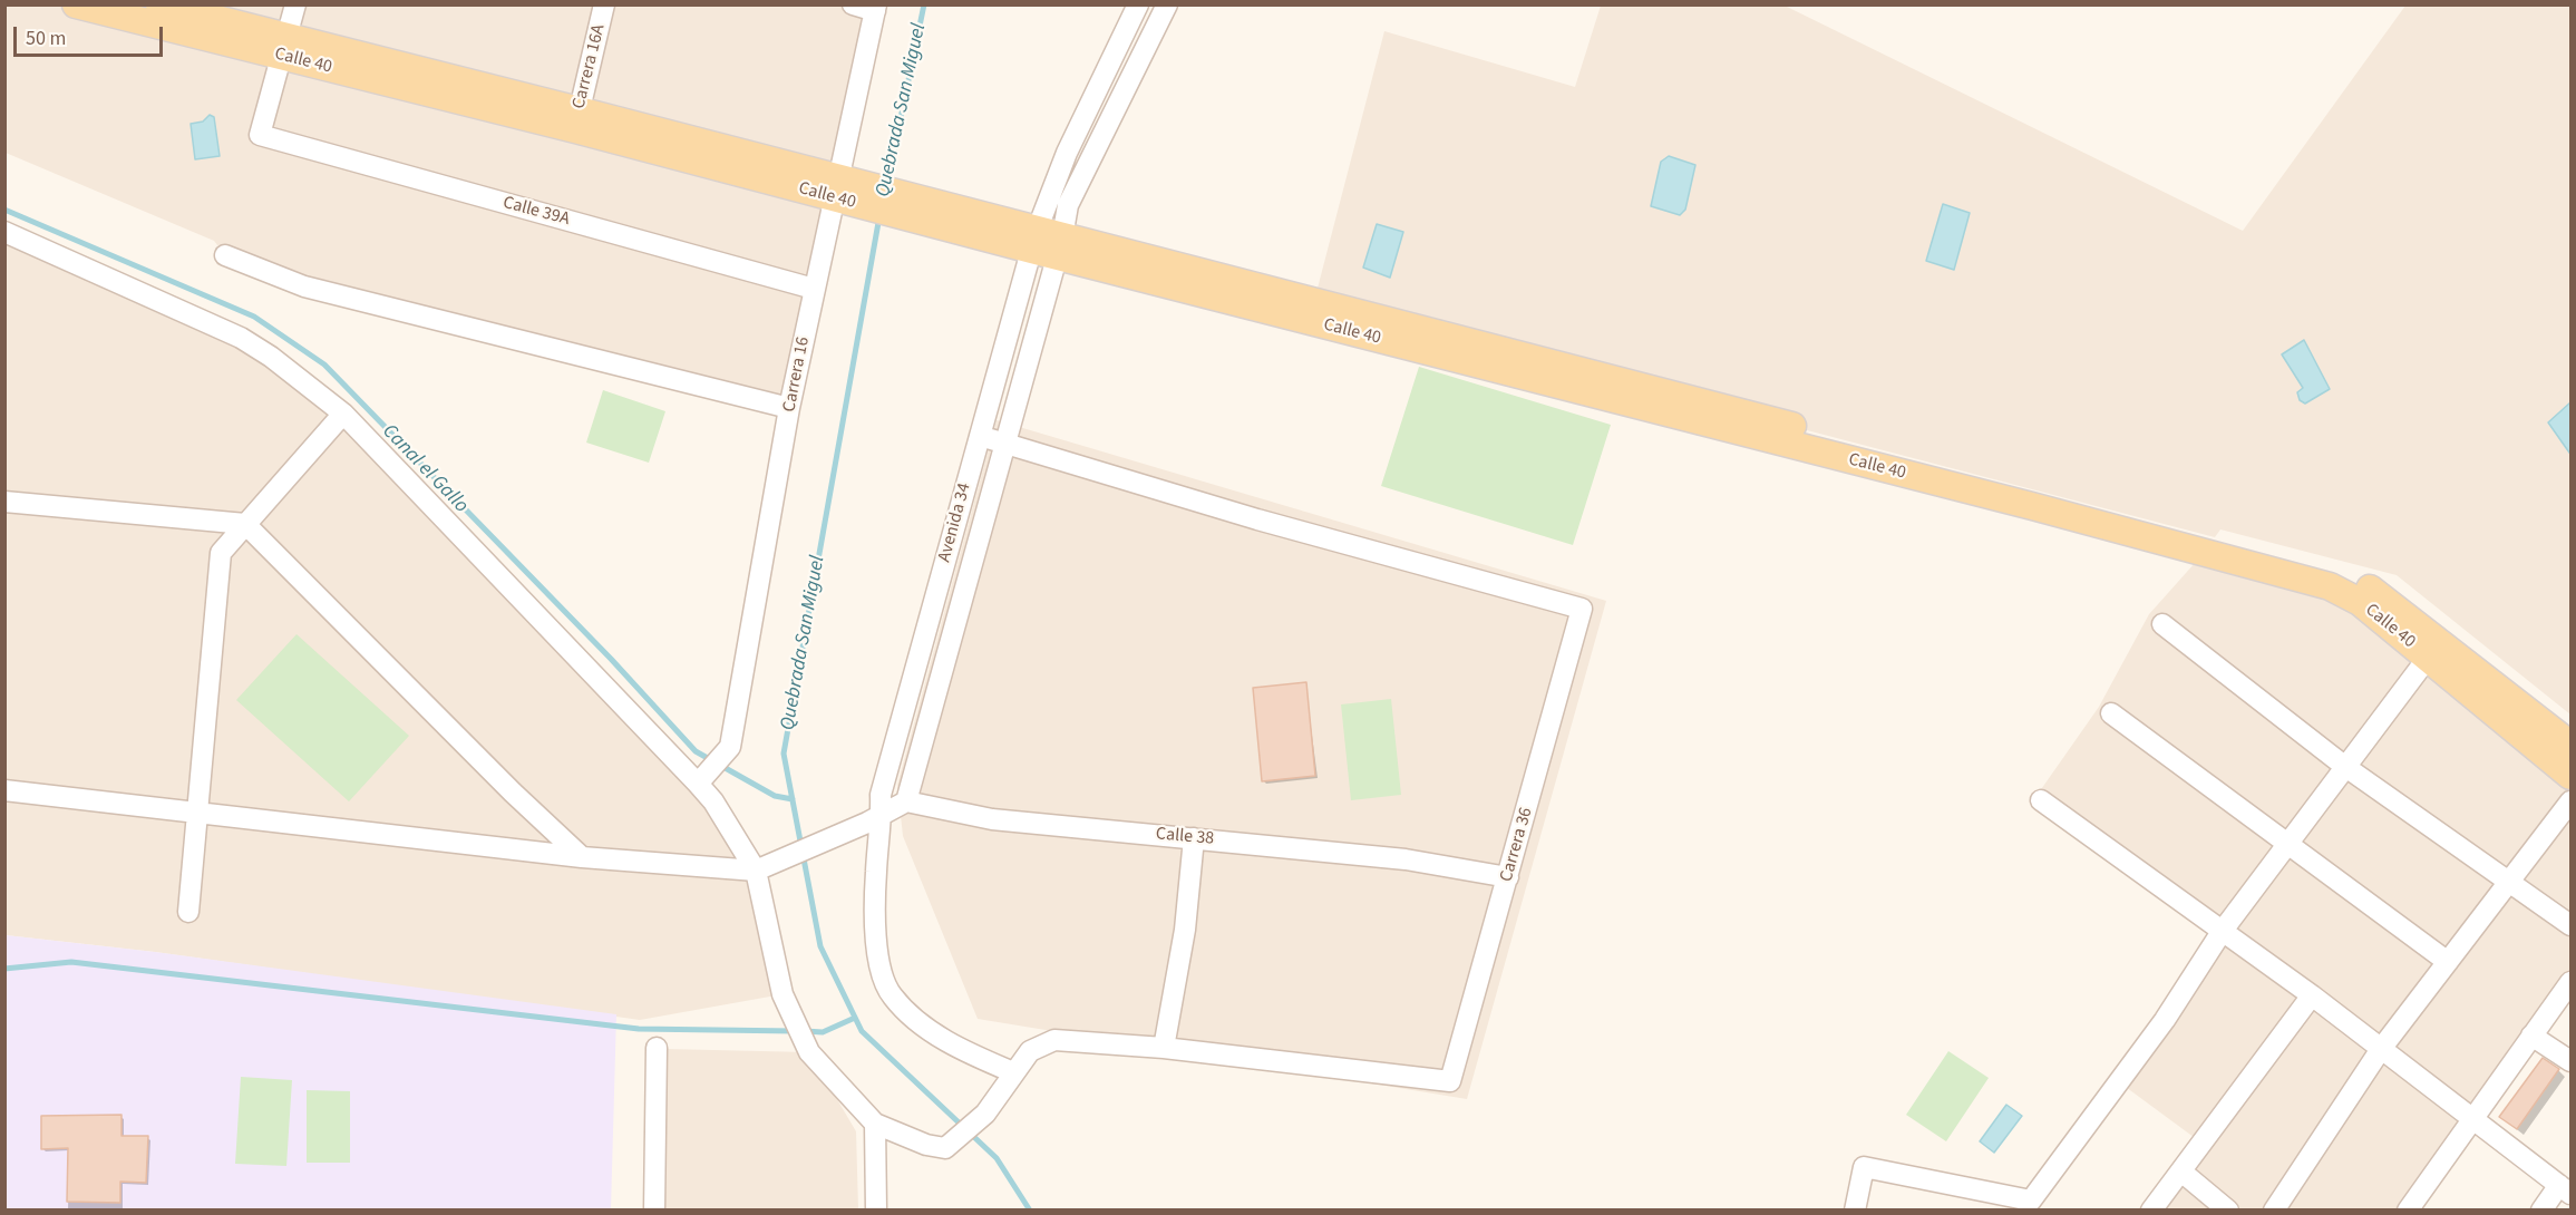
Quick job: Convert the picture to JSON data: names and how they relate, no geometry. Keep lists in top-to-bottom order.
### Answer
{
  "streets": {
    "main road": ["Calle 40"],
    "street": [
      "Carrera 16A",
      "Calle 39A",
      "Carrera 16",
      "Avenida 34",
      "Calle 38",
      "Carrera 36"
    ]
  },
  "crossings": [
    ["Calle 40", "Carrera 16A"],
    ["Calle 40", "Calle 39A"],
    ["Calle 40", "Carrera 16"],
    ["Calle 40", "Avenida 34"],
    ["Calle 39A", "Carrera 16"],
    ["Avenida 34", "Calle 38"],
    ["Avenida 34", "Carrera 36"],
    ["Calle 38", "Carrera 36"]
  ],
  "water": ["Quebrada San Miguel", "Canal el Gallo"],
  "scale_bar": "50 m"
}
